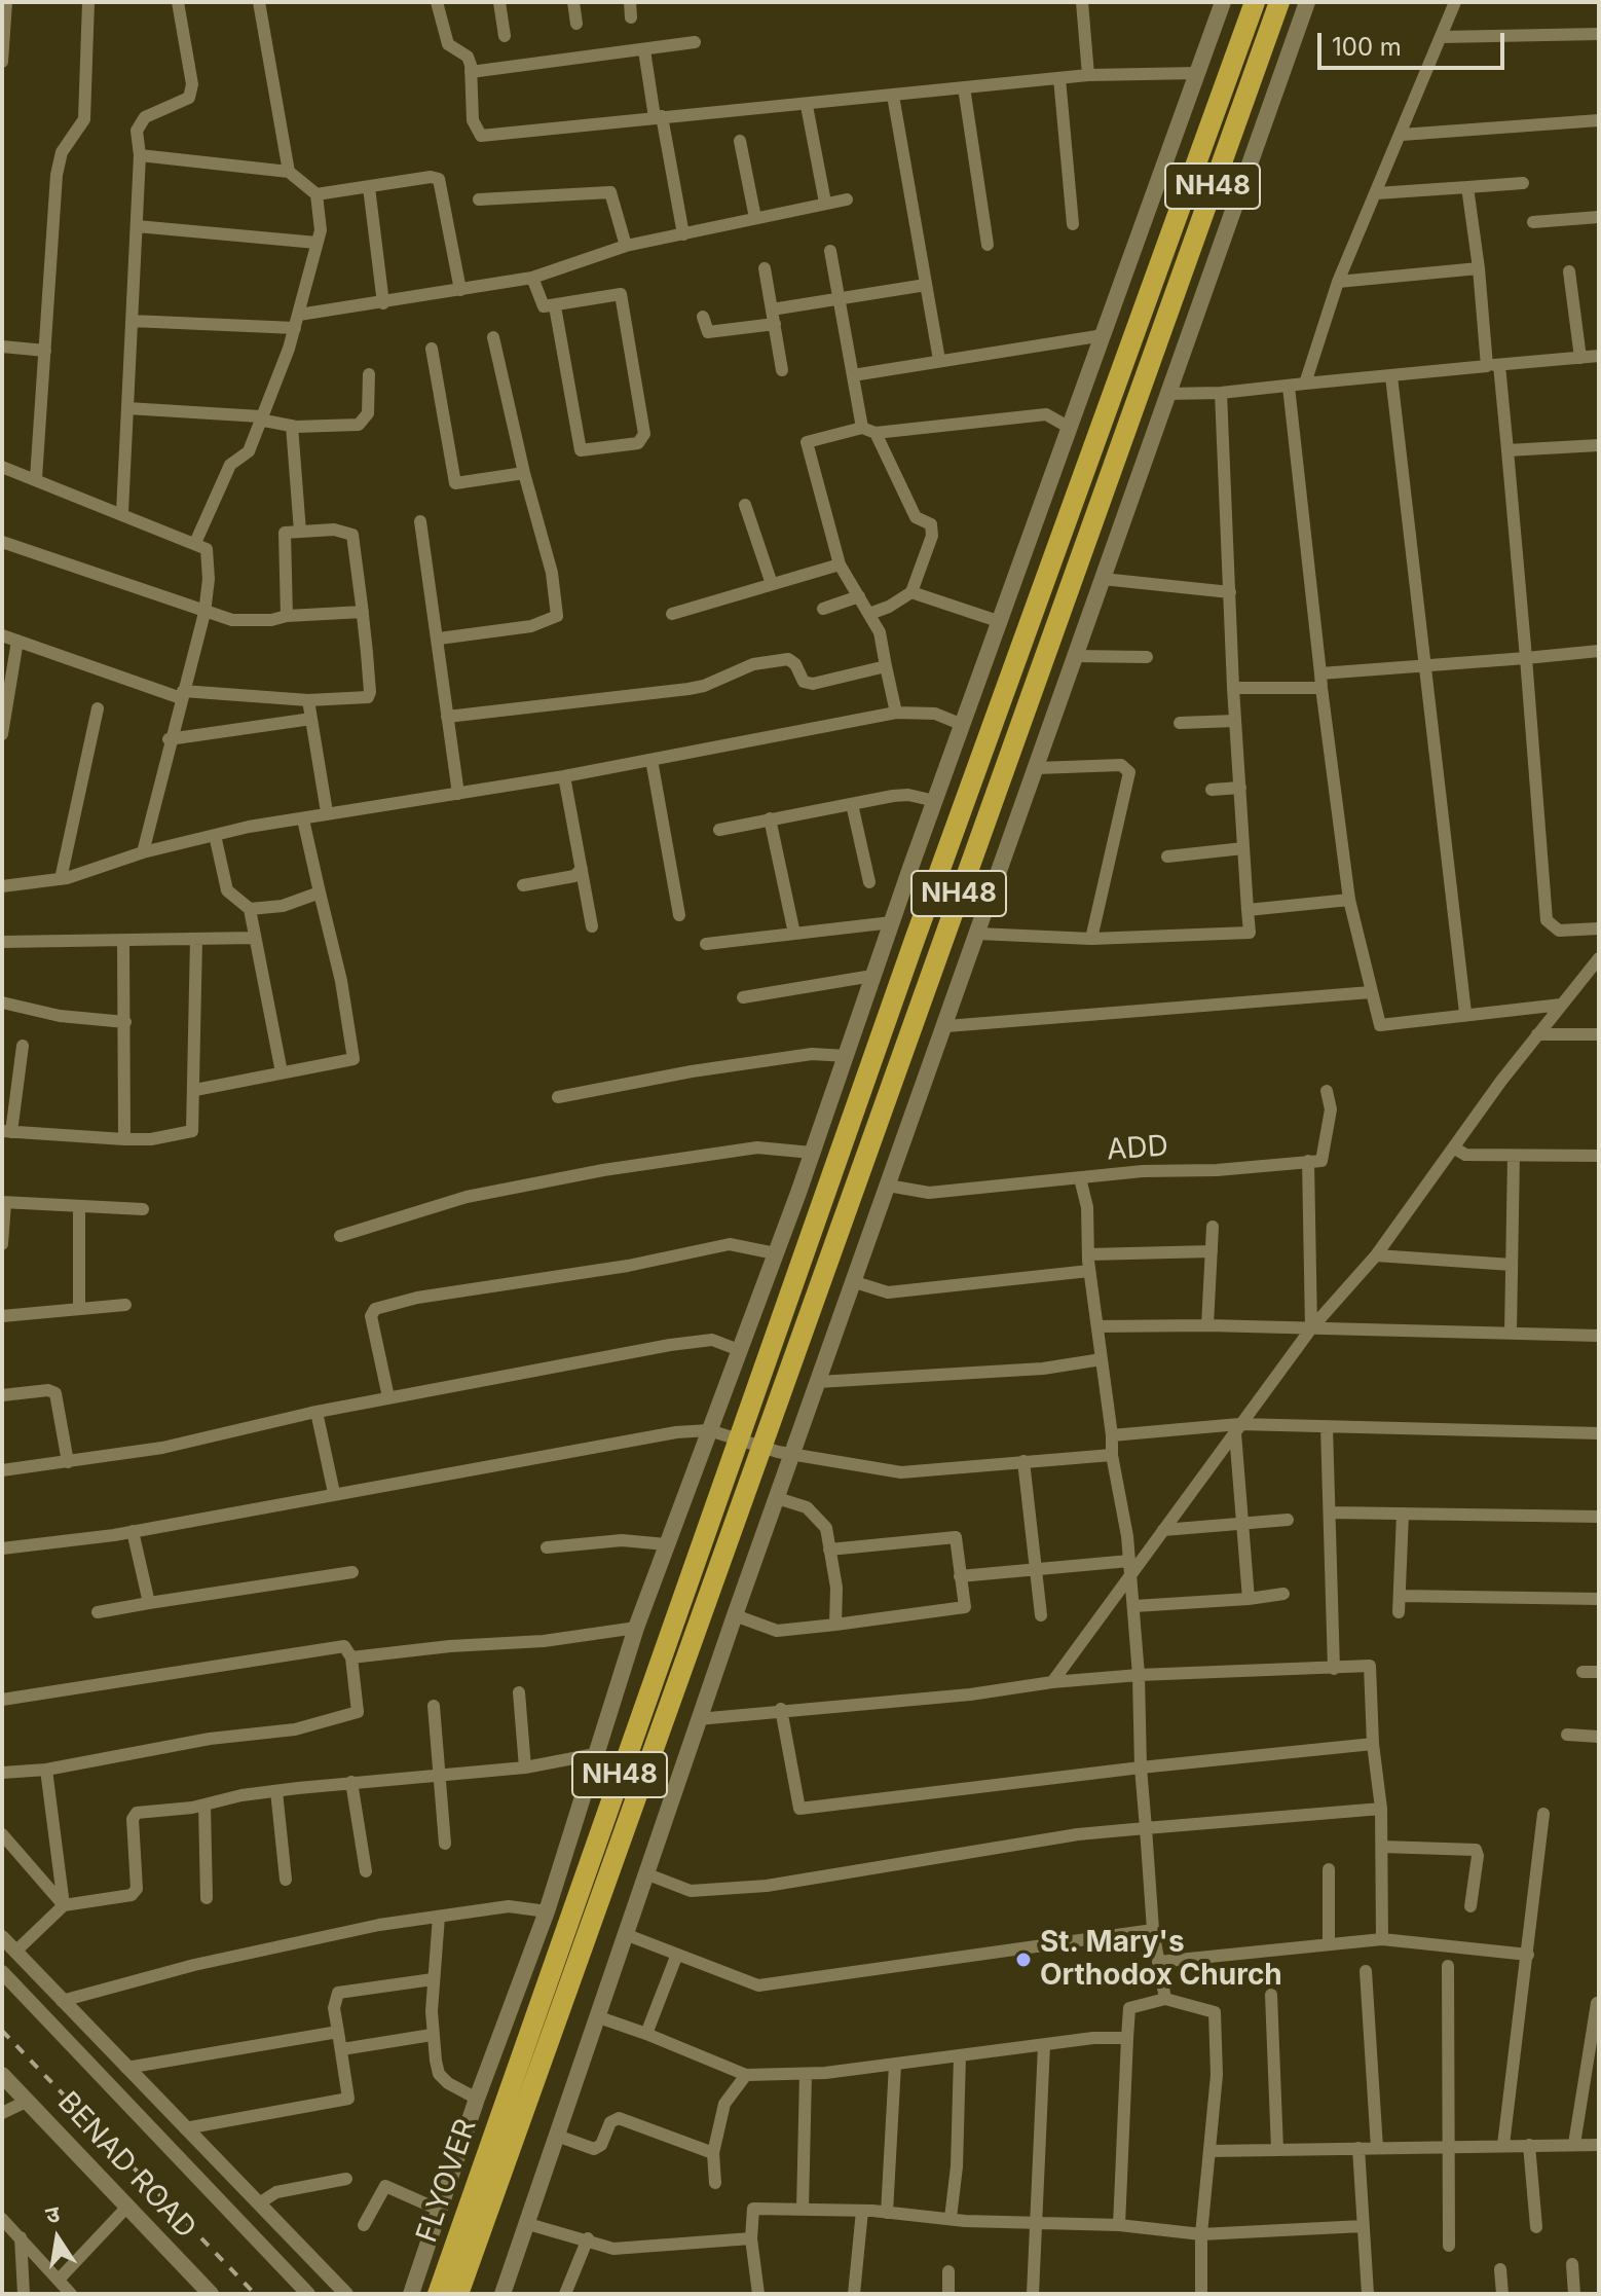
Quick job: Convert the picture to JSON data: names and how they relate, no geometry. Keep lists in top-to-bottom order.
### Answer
{
  "streets": {
    "highway": ["NH48", "FLYOVER"],
    "main road": ["BENAD ROAD"],
    "street": ["ADD"]
  },
  "crossings": [
    ["NH48", "FLYOVER"]
  ],
  "places": ["St. Mary's Orthodox Church"],
  "scale_bar": "100 m",
  "north": "top"
}
